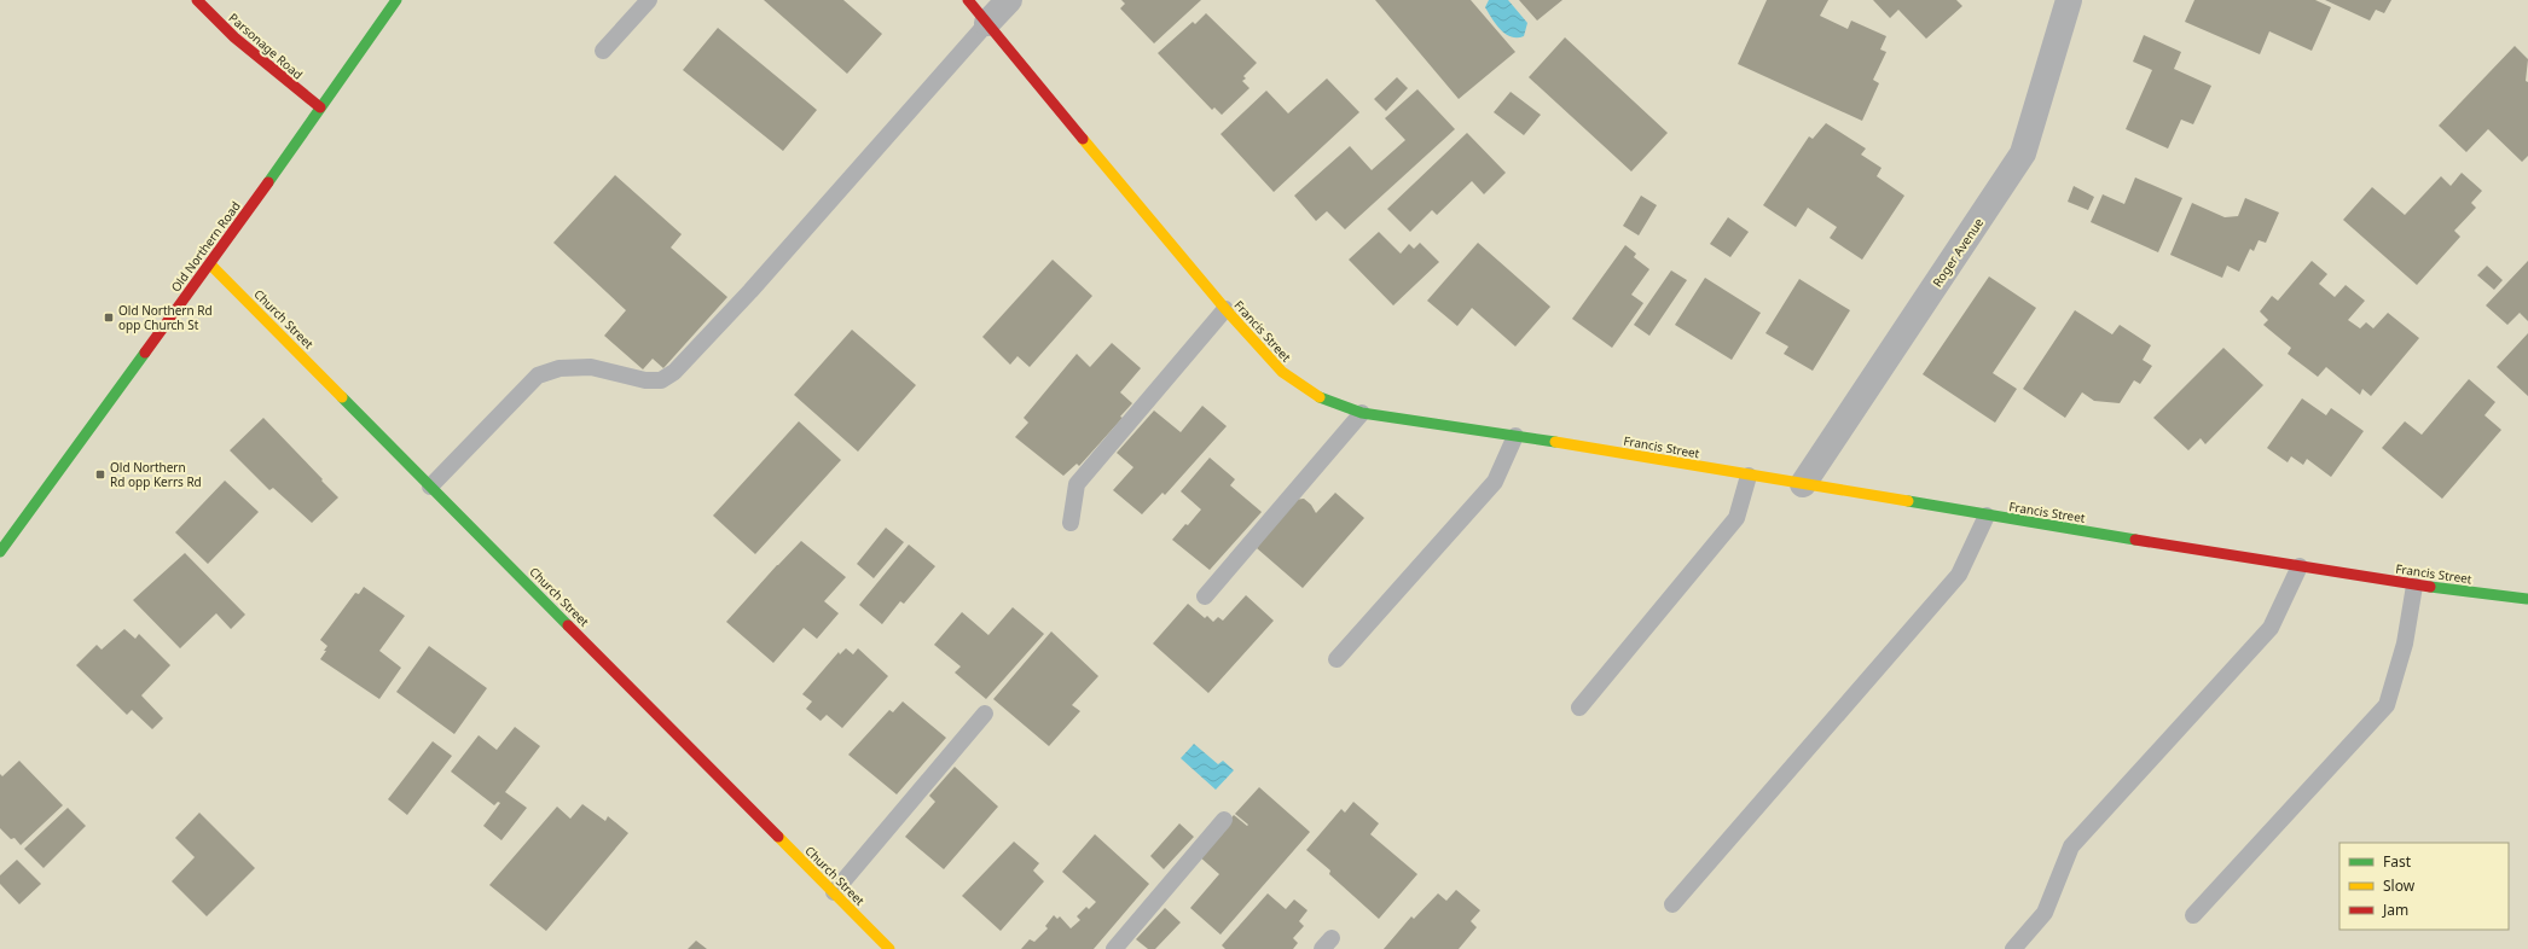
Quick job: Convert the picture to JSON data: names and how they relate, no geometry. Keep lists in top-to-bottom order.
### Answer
{
  "streets": {
    "street": [
      "Parsonage Road",
      "Old Northern Road",
      "Roger Avenue",
      "Church Street",
      "Francis Street"
    ]
  },
  "crossings": [
    ["Parsonage Road", "Old Northern Road"],
    ["Old Northern Road", "Church Street"],
    ["Roger Avenue", "Francis Street"]
  ],
  "places": {
    "transit": ["Old Northern Rd opp Church St", "Old Northern Rd opp Kerrs Rd"]
  },
  "legend": ["Fast", "Slow", "Jam"]
}
